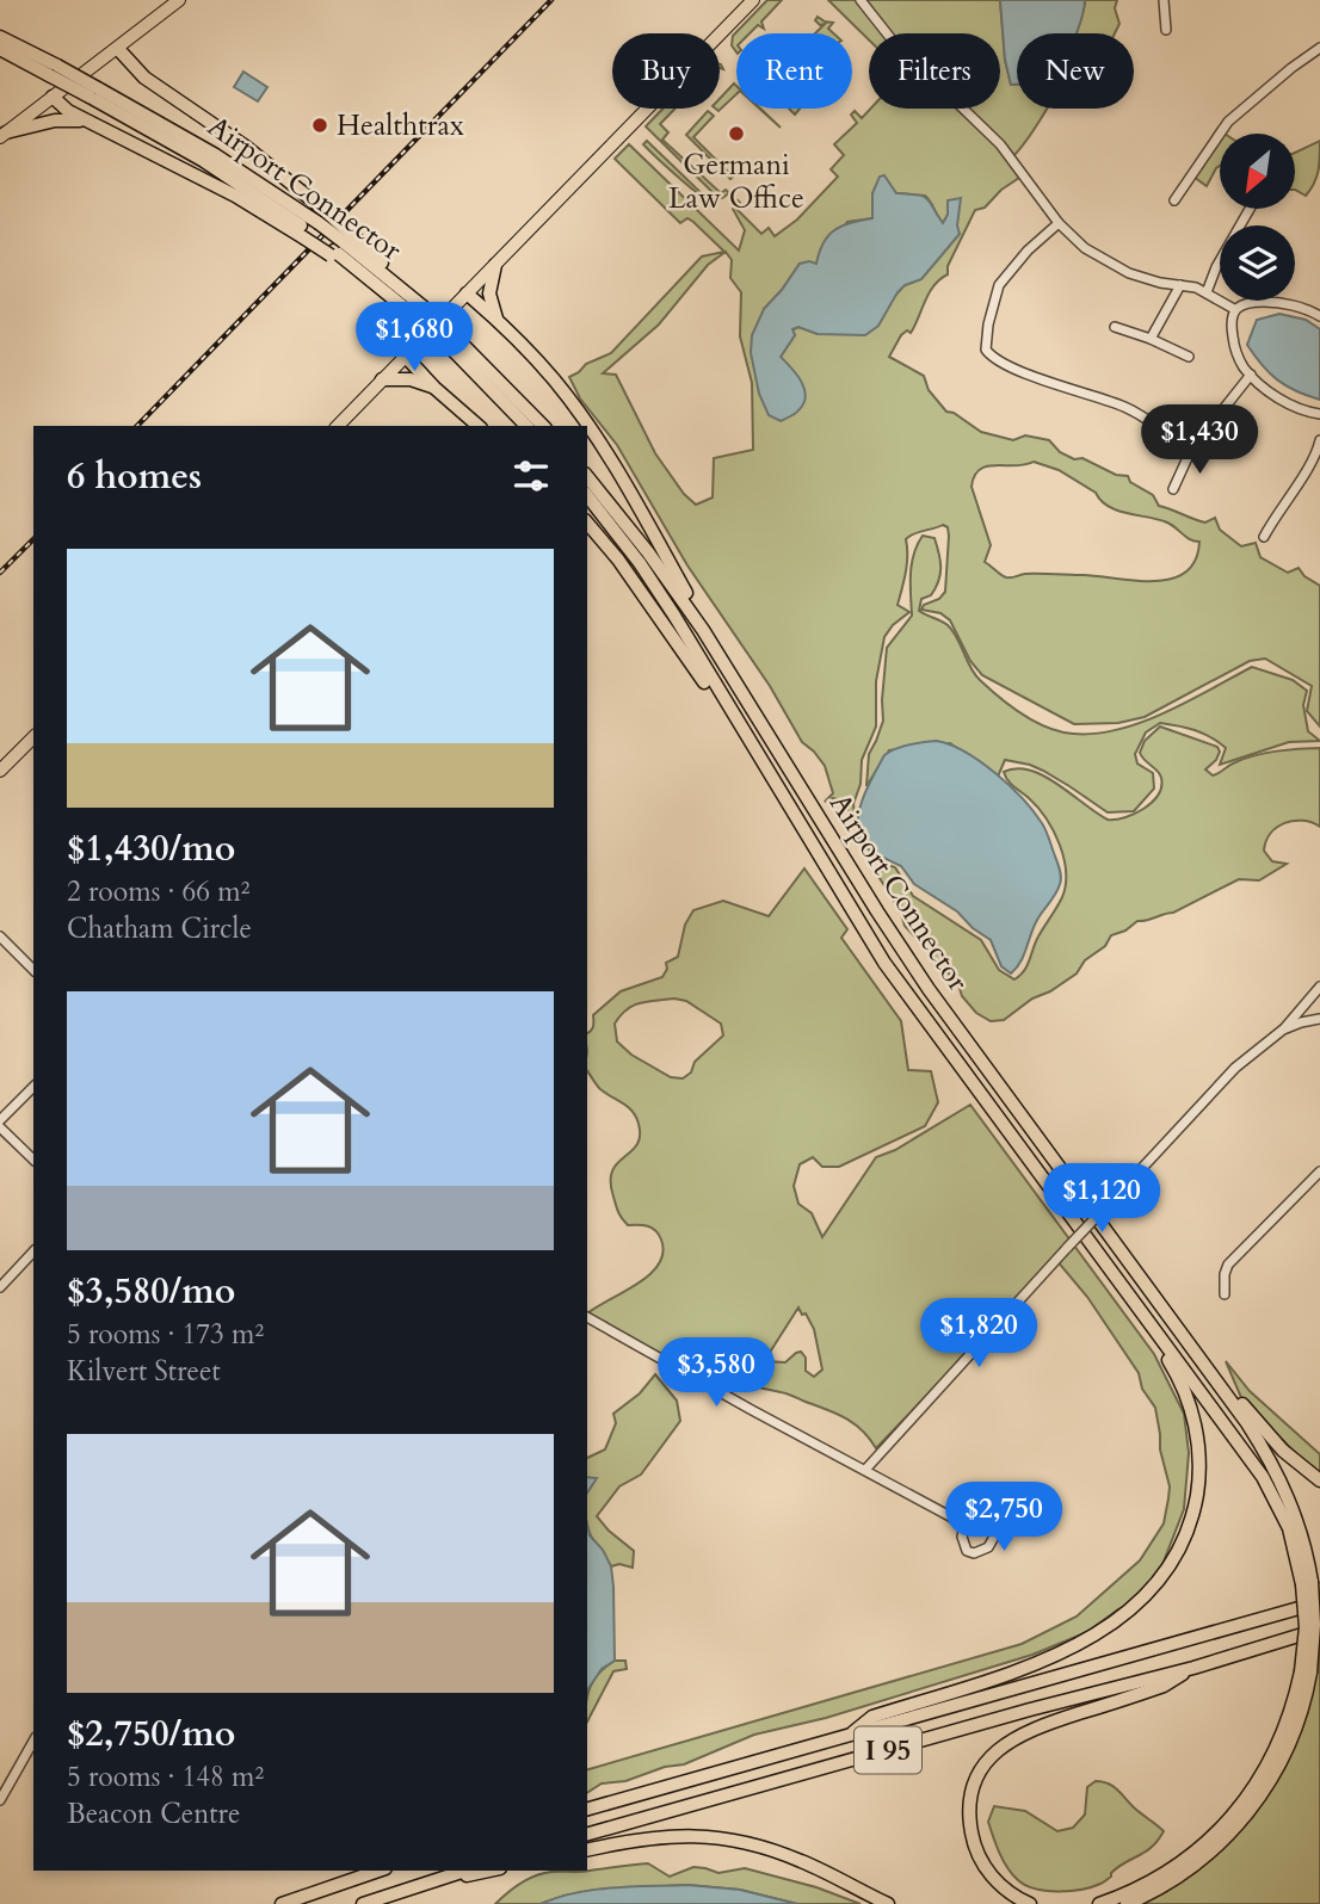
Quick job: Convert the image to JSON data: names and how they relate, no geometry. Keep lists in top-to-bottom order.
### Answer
{
  "streets": {
    "highway": ["Airport Connector", "I 95"]
  },
  "places": ["Healthtrax", "Germani Law Office"],
  "north": "bottom left",
  "page": {
    "chip": [
      "Buy",
      "Rent",
      "Filters",
      "New"
    ],
    "price": [
      "$1,680",
      "$1,430",
      "$1,120",
      "$1,820",
      "$3,580",
      "$2,750"
    ],
    "heading": "6 homes",
    "list": [
      {
        "name": "$1,430/mo",
        "note": "2 rooms · 66 m² · Chatham Circle"
      },
      {
        "name": "$3,580/mo",
        "note": "5 rooms · 173 m² · Kilvert Street"
      },
      {
        "name": "$2,750/mo",
        "note": "5 rooms · 148 m² · Beacon Centre"
      }
    ]
  }
}
